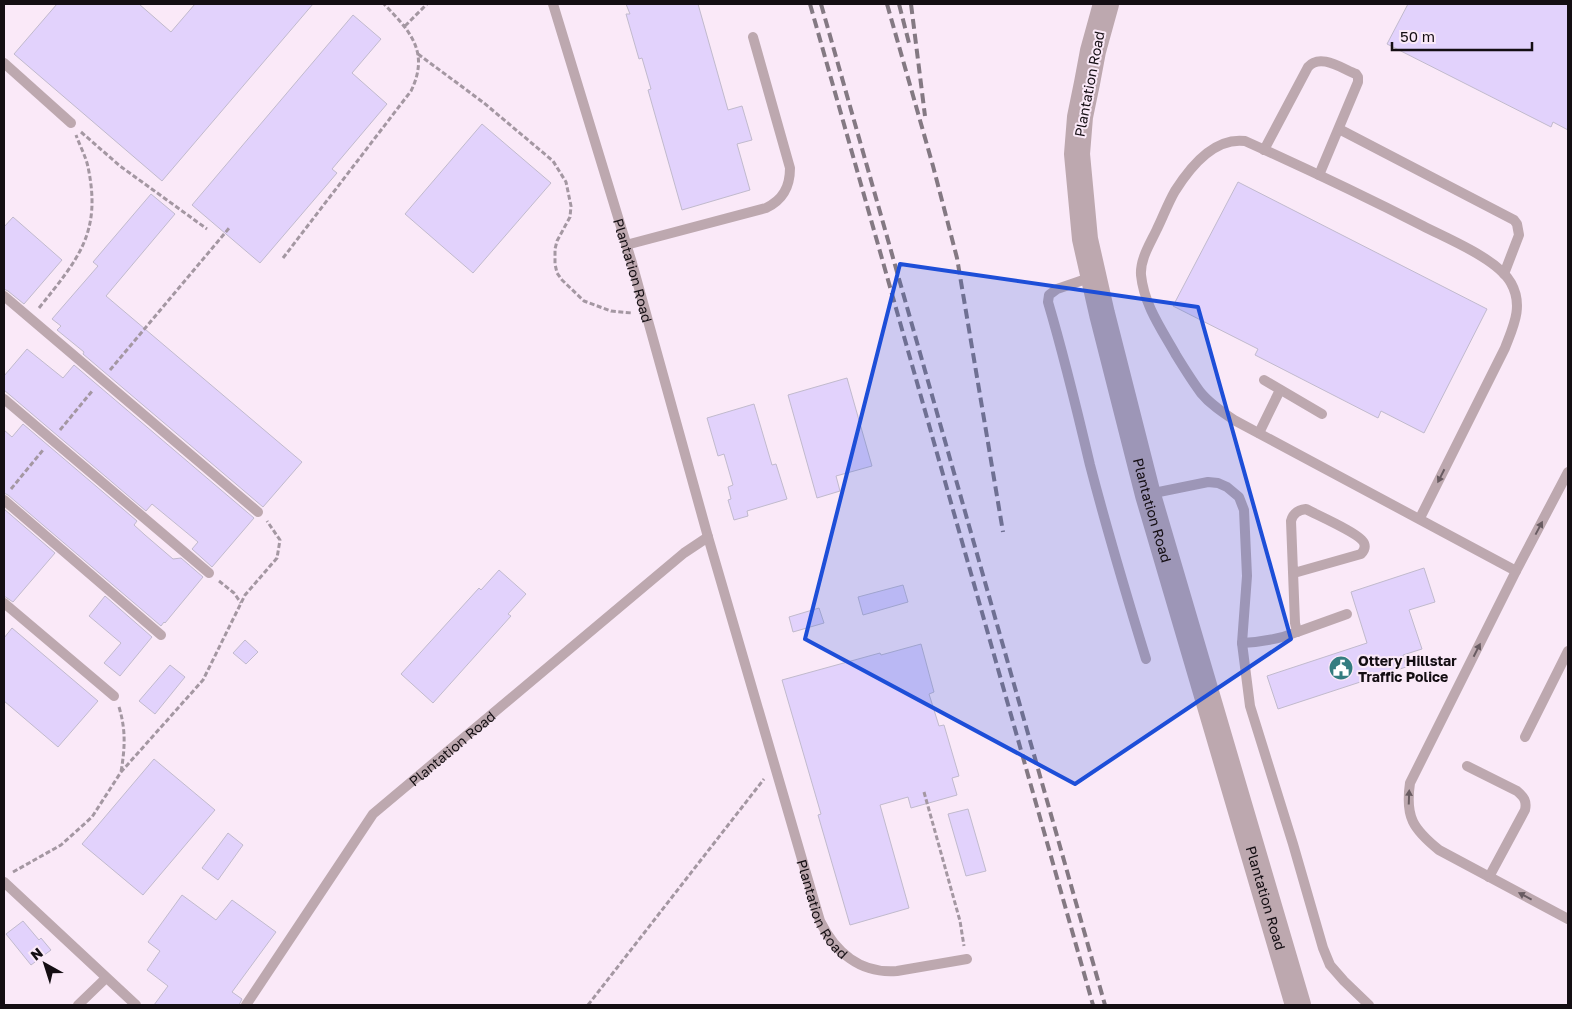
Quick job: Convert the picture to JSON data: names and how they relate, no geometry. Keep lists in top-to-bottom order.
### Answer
{
  "streets": {
    "street": ["Plantation Road"]
  },
  "places": {
    "public building": ["Ottery Hillstar Traffic Police"]
  },
  "scale_bar": "50 m",
  "north": "top left"
}
